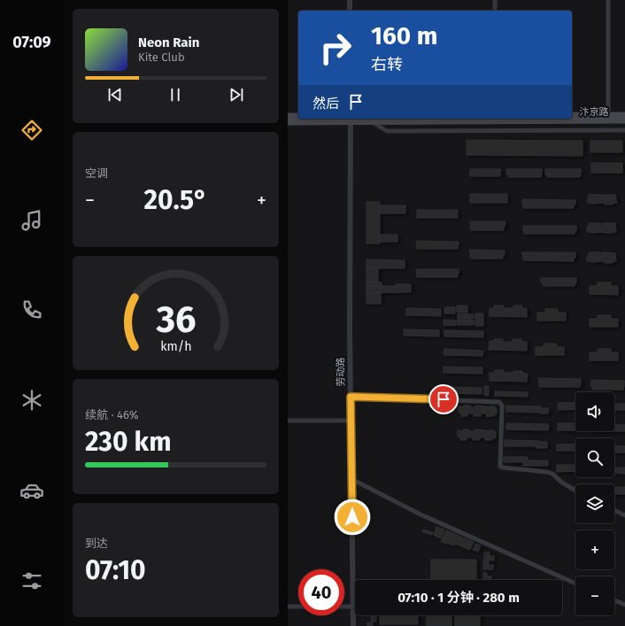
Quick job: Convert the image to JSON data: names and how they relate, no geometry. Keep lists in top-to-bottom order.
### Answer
{
  "streets": {
    "main road": ["汴京路"],
    "street": ["劳动路"]
  },
  "crossings": [
    ["汴京路", "劳动路"]
  ],
  "page": {
    "tabs": "07:09",
    "turn": ["160 m", "右转"],
    "song": ["Neon Rain", "Kite Club"],
    "then": "然后",
    "tile": [
      "空调",
      ["续航 · 46%", "230 km"],
      ["到达", "07:10"]
    ],
    "heat": ["−", "20.5°", "+"],
    "map_buttons": ["+", "−"],
    "limit": "40",
    "trip": "07:10 · 1 分钟 · 280 m",
    "gauge": ["36", "km/h"]
  }
}
